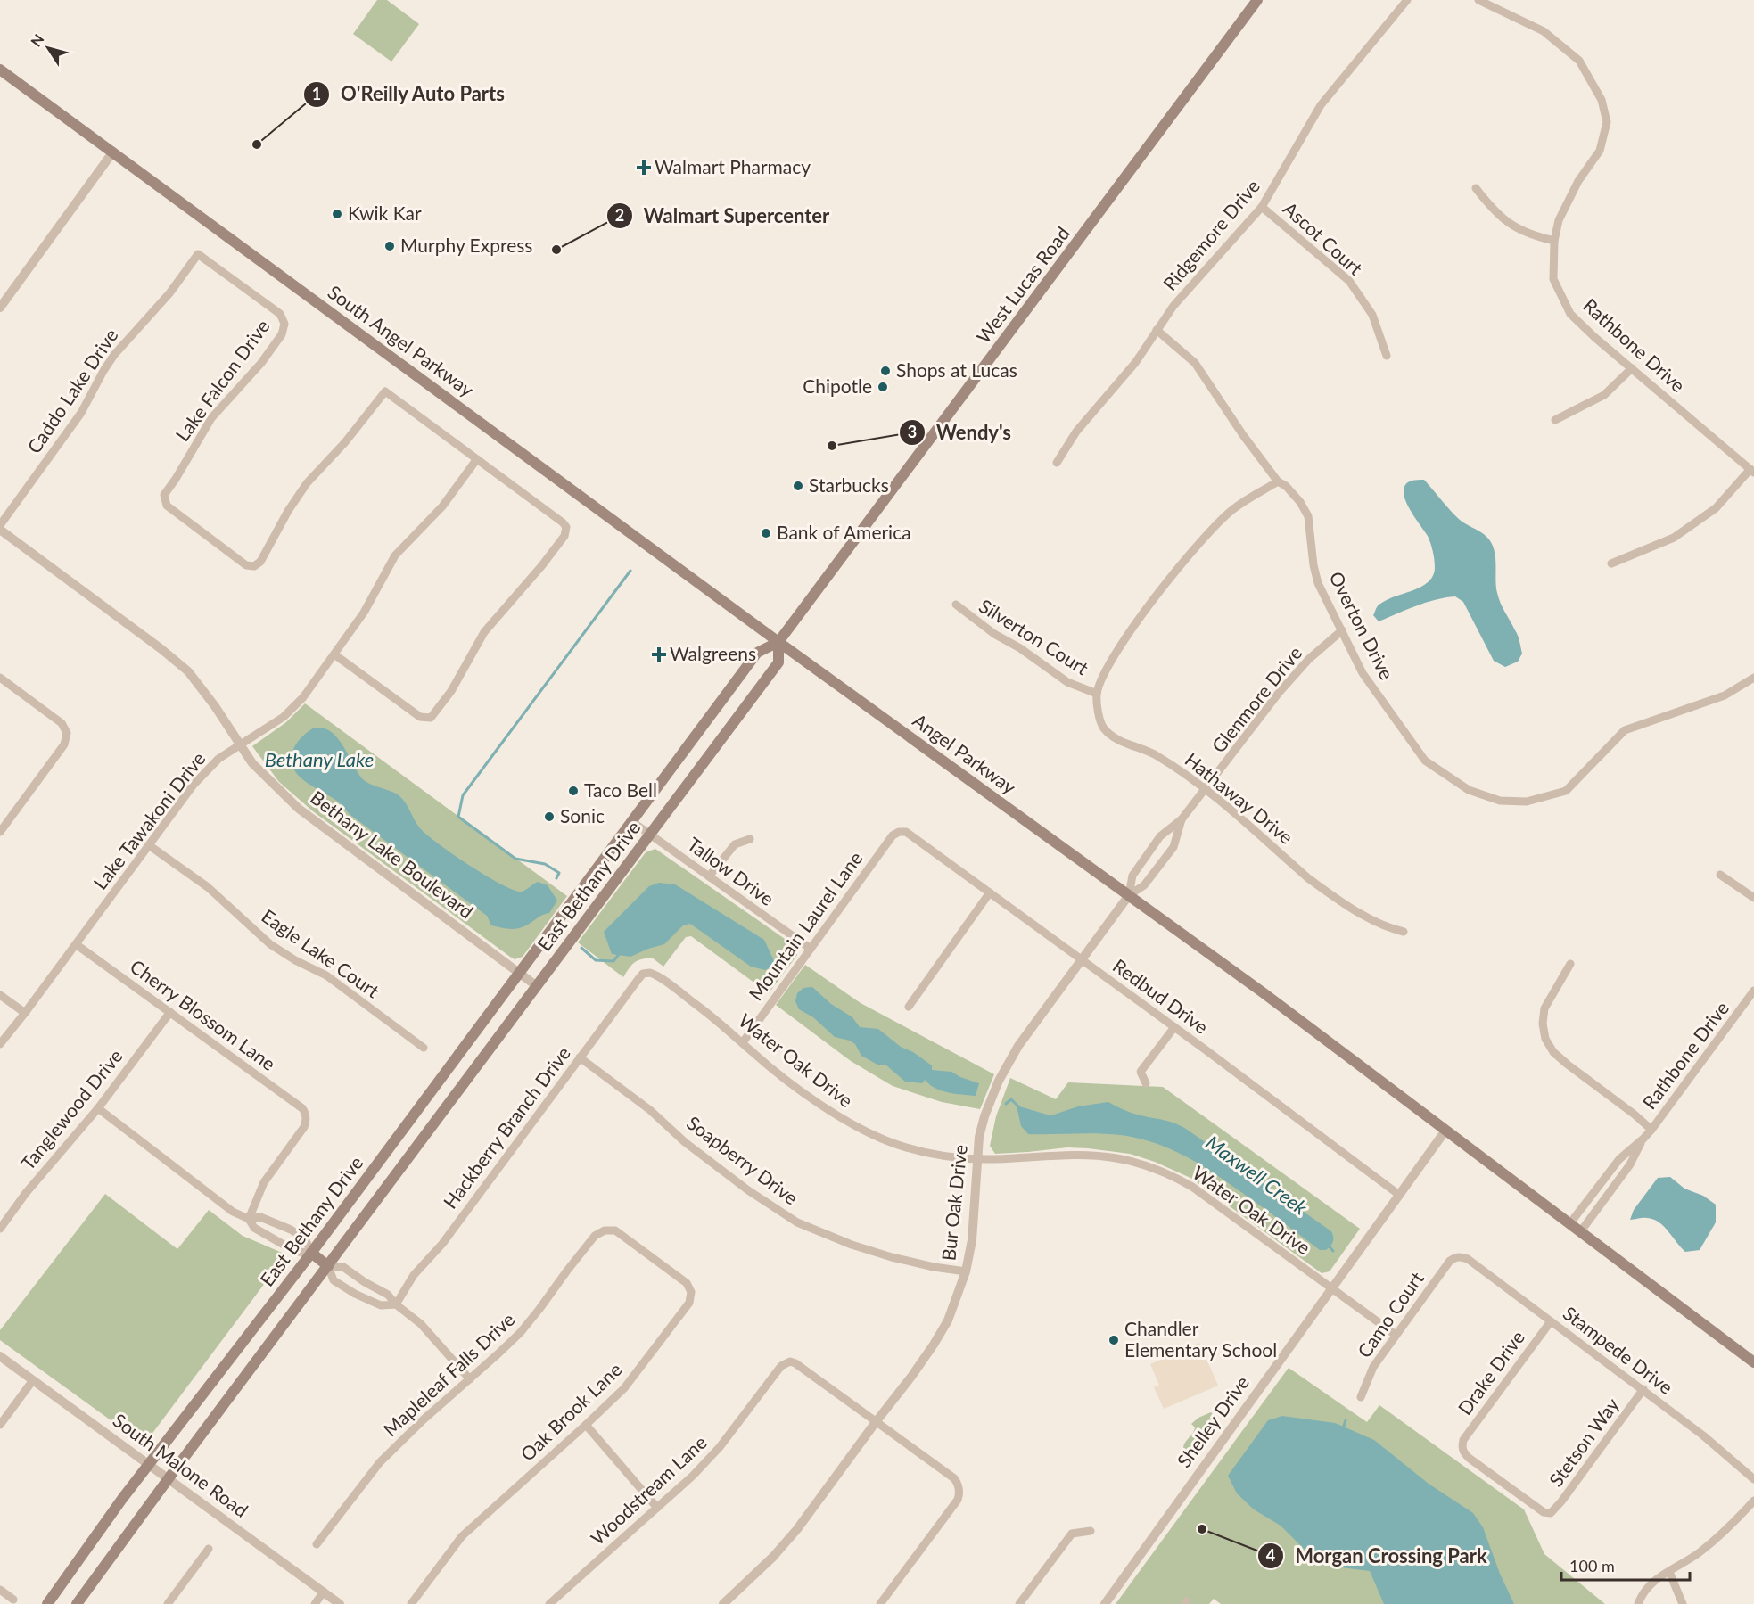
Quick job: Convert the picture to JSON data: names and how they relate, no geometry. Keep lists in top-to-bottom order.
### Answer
{
  "streets": {
    "main road": [
      "West Lucas Road",
      "South Angel Parkway",
      "Angel Parkway",
      "East Bethany Drive"
    ],
    "street": [
      "Ridgemore Drive",
      "Ascot Court",
      "Rathbone Drive",
      "Lake Falcon Drive",
      "Caddo Lake Drive",
      "Overton Drive",
      "Silverton Court",
      "Glenmore Drive",
      "Hathaway Drive",
      "Lake Tawakoni Drive",
      "Bethany Lake Boulevard",
      "Tallow Drive",
      "Mountain Laurel Lane",
      "Eagle Lake Court",
      "Redbud Drive",
      "Cherry Blossom Lane",
      "Water Oak Drive",
      "Tanglewood Drive",
      "Hackberry Branch Drive",
      "Soapberry Drive",
      "Bur Oak Drive",
      "Camo Court",
      "Stampede Drive",
      "Drake Drive",
      "Mapleleaf Falls Drive",
      "Oak Brook Lane",
      "Shelley Drive",
      "Stetson Way",
      "South Malone Road",
      "Woodstream Lane"
    ]
  },
  "crossings": [
    ["Ridgemore Drive", "Ascot Court"],
    ["Ridgemore Drive", "Overton Drive"],
    ["West Lucas Road", "South Angel Parkway"],
    ["West Lucas Road", "Angel Parkway"],
    ["West Lucas Road", "East Bethany Drive"],
    ["South Angel Parkway", "Angel Parkway"],
    ["South Angel Parkway", "East Bethany Drive"],
    ["Rathbone Drive", "Angel Parkway"],
    ["Lake Falcon Drive", "Caddo Lake Drive"],
    ["Lake Falcon Drive", "Lake Tawakoni Drive"],
    ["Overton Drive", "Glenmore Drive"],
    ["Silverton Court", "Hathaway Drive"],
    ["Glenmore Drive", "Angel Parkway"],
    ["Glenmore Drive", "Hathaway Drive"],
    ["Glenmore Drive", "Bur Oak Drive"],
    ["Angel Parkway", "East Bethany Drive"],
    ["Angel Parkway", "Bur Oak Drive"],
    ["Angel Parkway", "Shelley Drive"],
    ["Lake Tawakoni Drive", "Bethany Lake Boulevard"],
    ["Lake Tawakoni Drive", "Eagle Lake Court"],
    ["Lake Tawakoni Drive", "Cherry Blossom Lane"],
    ["Bethany Lake Boulevard", "East Bethany Drive"],
    ["Tallow Drive", "East Bethany Drive"],
    ["Tallow Drive", "Mountain Laurel Lane"],
    ["East Bethany Drive", "South Malone Road"],
    ["Mountain Laurel Lane", "Redbud Drive"],
    ["Mountain Laurel Lane", "Water Oak Drive"],
    ["Redbud Drive", "Bur Oak Drive"],
    ["Redbud Drive", "Shelley Drive"],
    ["Cherry Blossom Lane", "Tanglewood Drive"],
    ["Water Oak Drive", "Hackberry Branch Drive"],
    ["Water Oak Drive", "Bur Oak Drive"],
    ["Water Oak Drive", "Camo Court"],
    ["Water Oak Drive", "Shelley Drive"],
    ["Hackberry Branch Drive", "Soapberry Drive"],
    ["Soapberry Drive", "Bur Oak Drive"],
    ["Bur Oak Drive", "Woodstream Lane"],
    ["Camo Court", "Stampede Drive"],
    ["Stampede Drive", "Drake Drive"],
    ["Stampede Drive", "Stetson Way"],
    ["Drake Drive", "Stetson Way"],
    ["Mapleleaf Falls Drive", "Oak Brook Lane"]
  ],
  "water": ["Bethany Lake", "Maxwell Creek"],
  "places": {
    "other": [
      "O'Reilly Auto Parts",
      "Kwik Kar",
      "Murphy Express",
      "Walmart Supercenter",
      "Shops at Lucas",
      "Chipotle",
      "Wendy's",
      "Starbucks",
      "Bank of America",
      "Taco Bell",
      "Sonic",
      "Chandler Elementary School",
      "Morgan Crossing Park"
    ],
    "health": ["Walmart Pharmacy", "Walgreens"]
  },
  "scale_bar": "100 m",
  "north": "top left"
}
